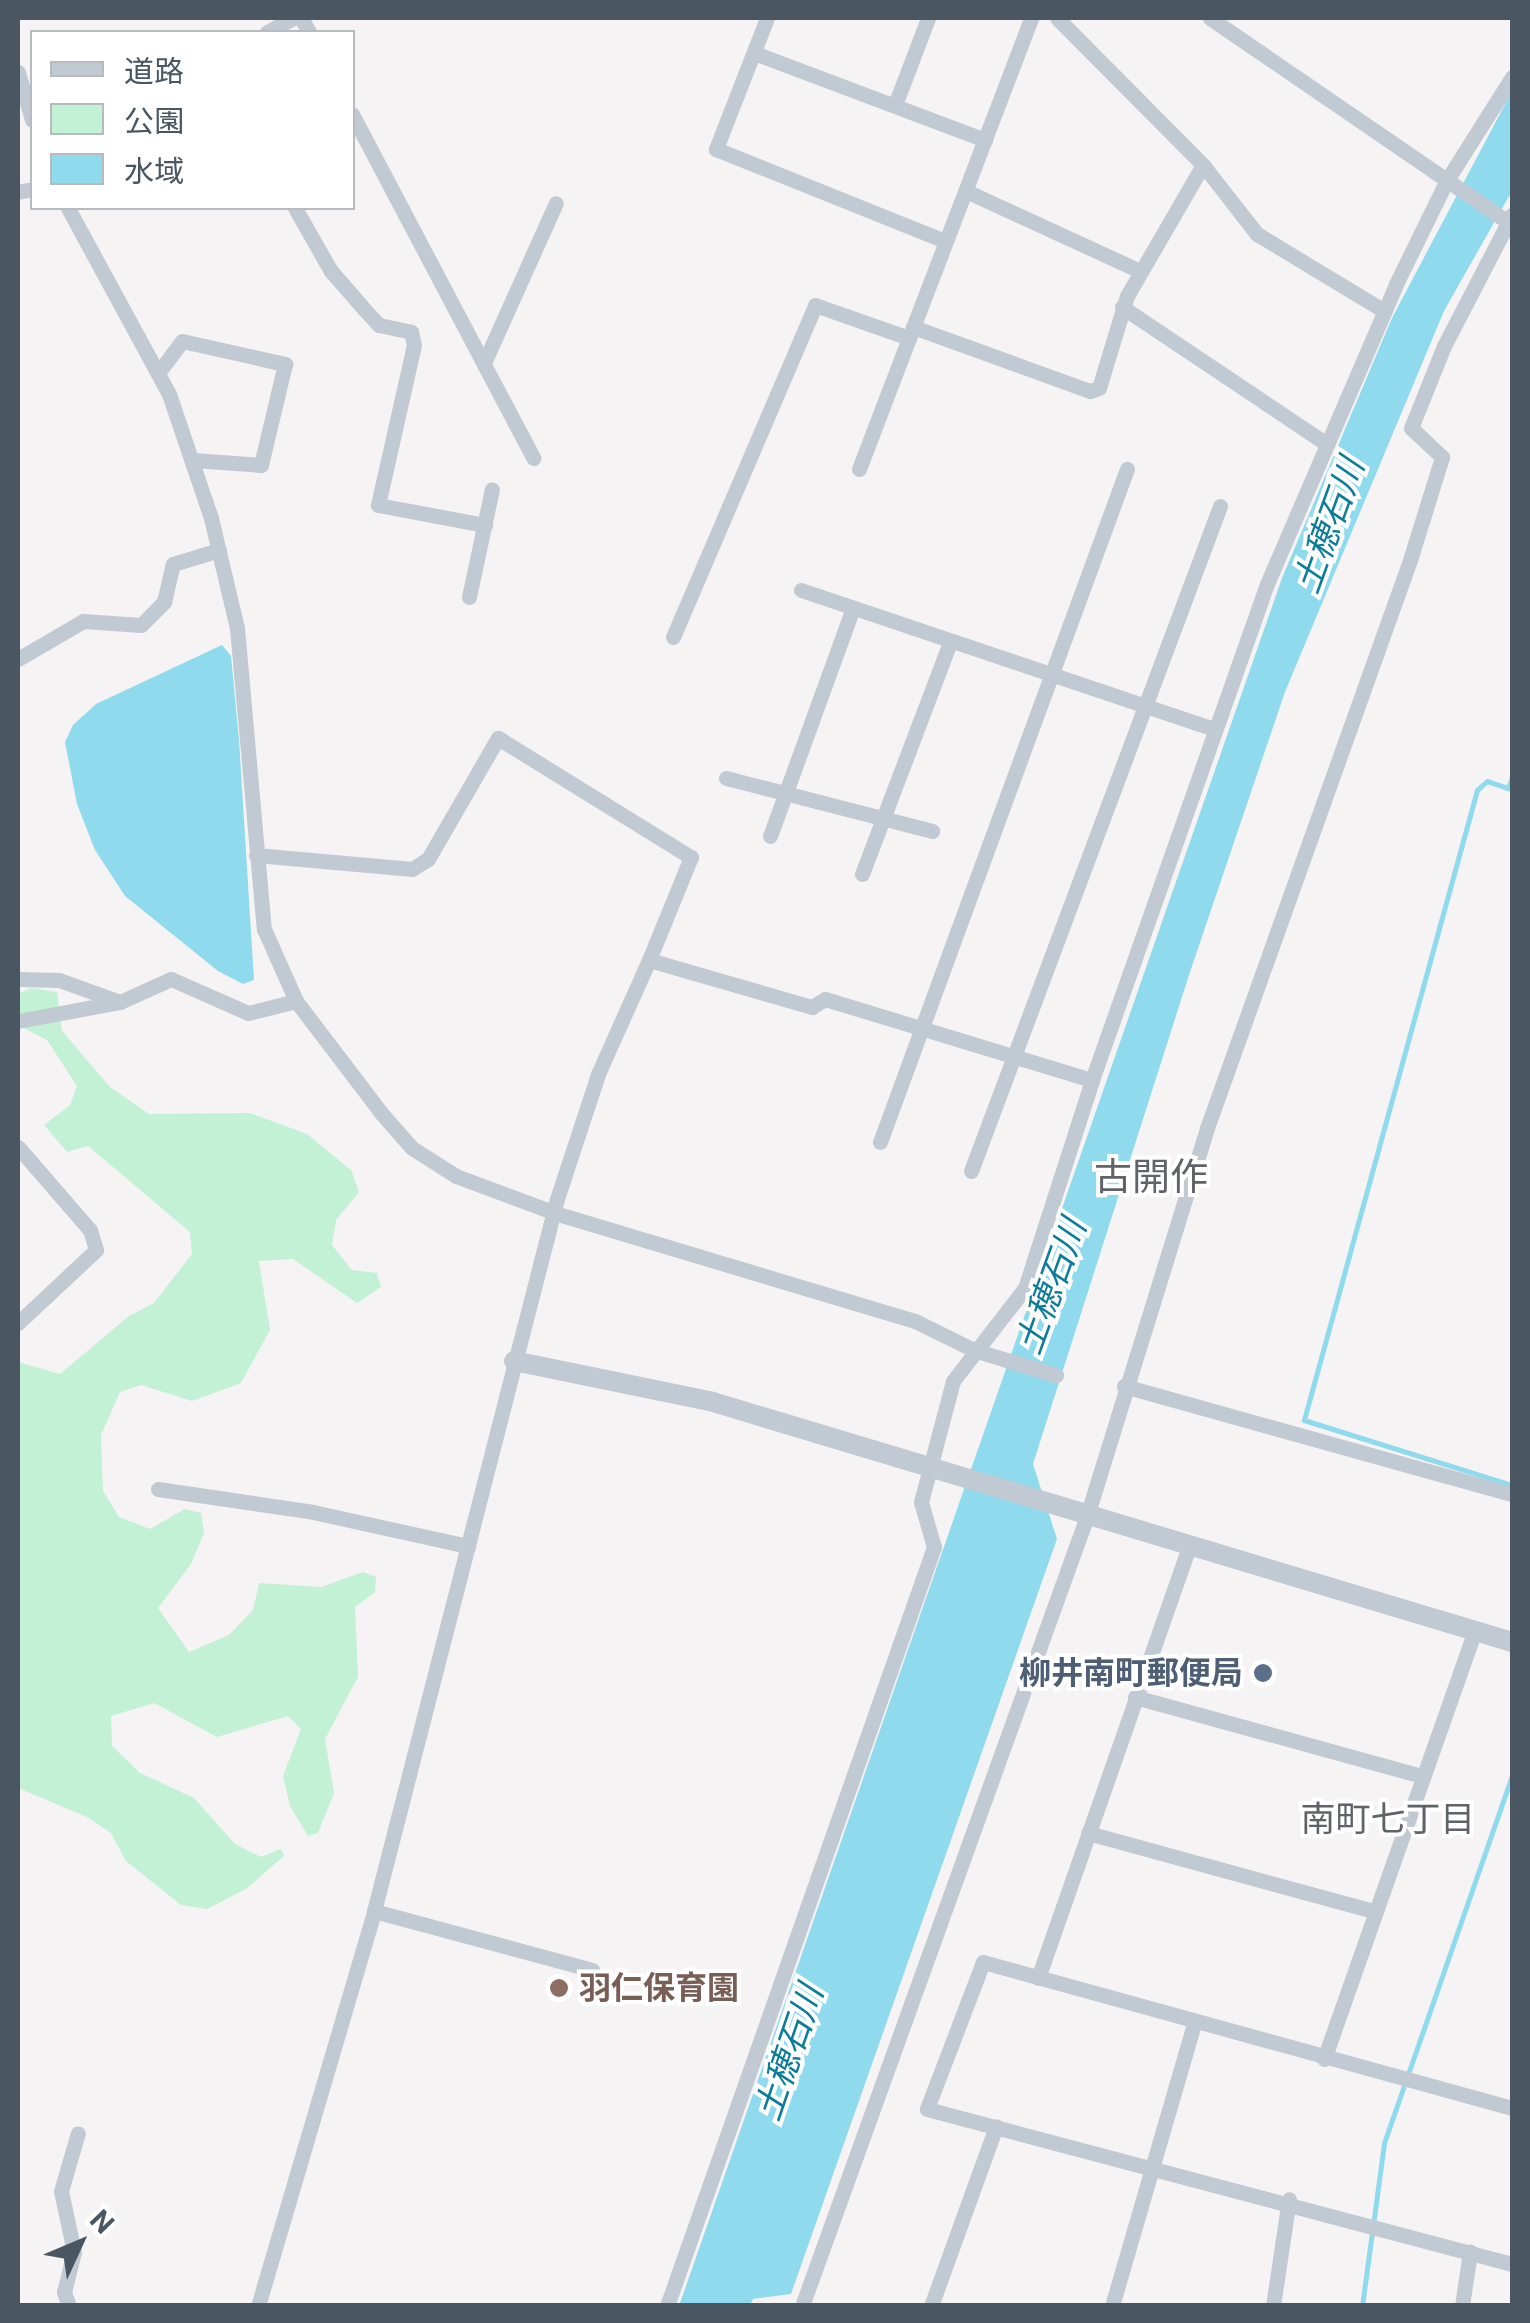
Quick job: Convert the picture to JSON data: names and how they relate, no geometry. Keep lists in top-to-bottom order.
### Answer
{
  "districts": ["古開作", "南町七丁目"],
  "water": ["土穂石川"],
  "places": ["柳井南町郵便局", "羽仁保育園"],
  "legend": ["道路", "公園", "水域"],
  "north": "top right"
}
